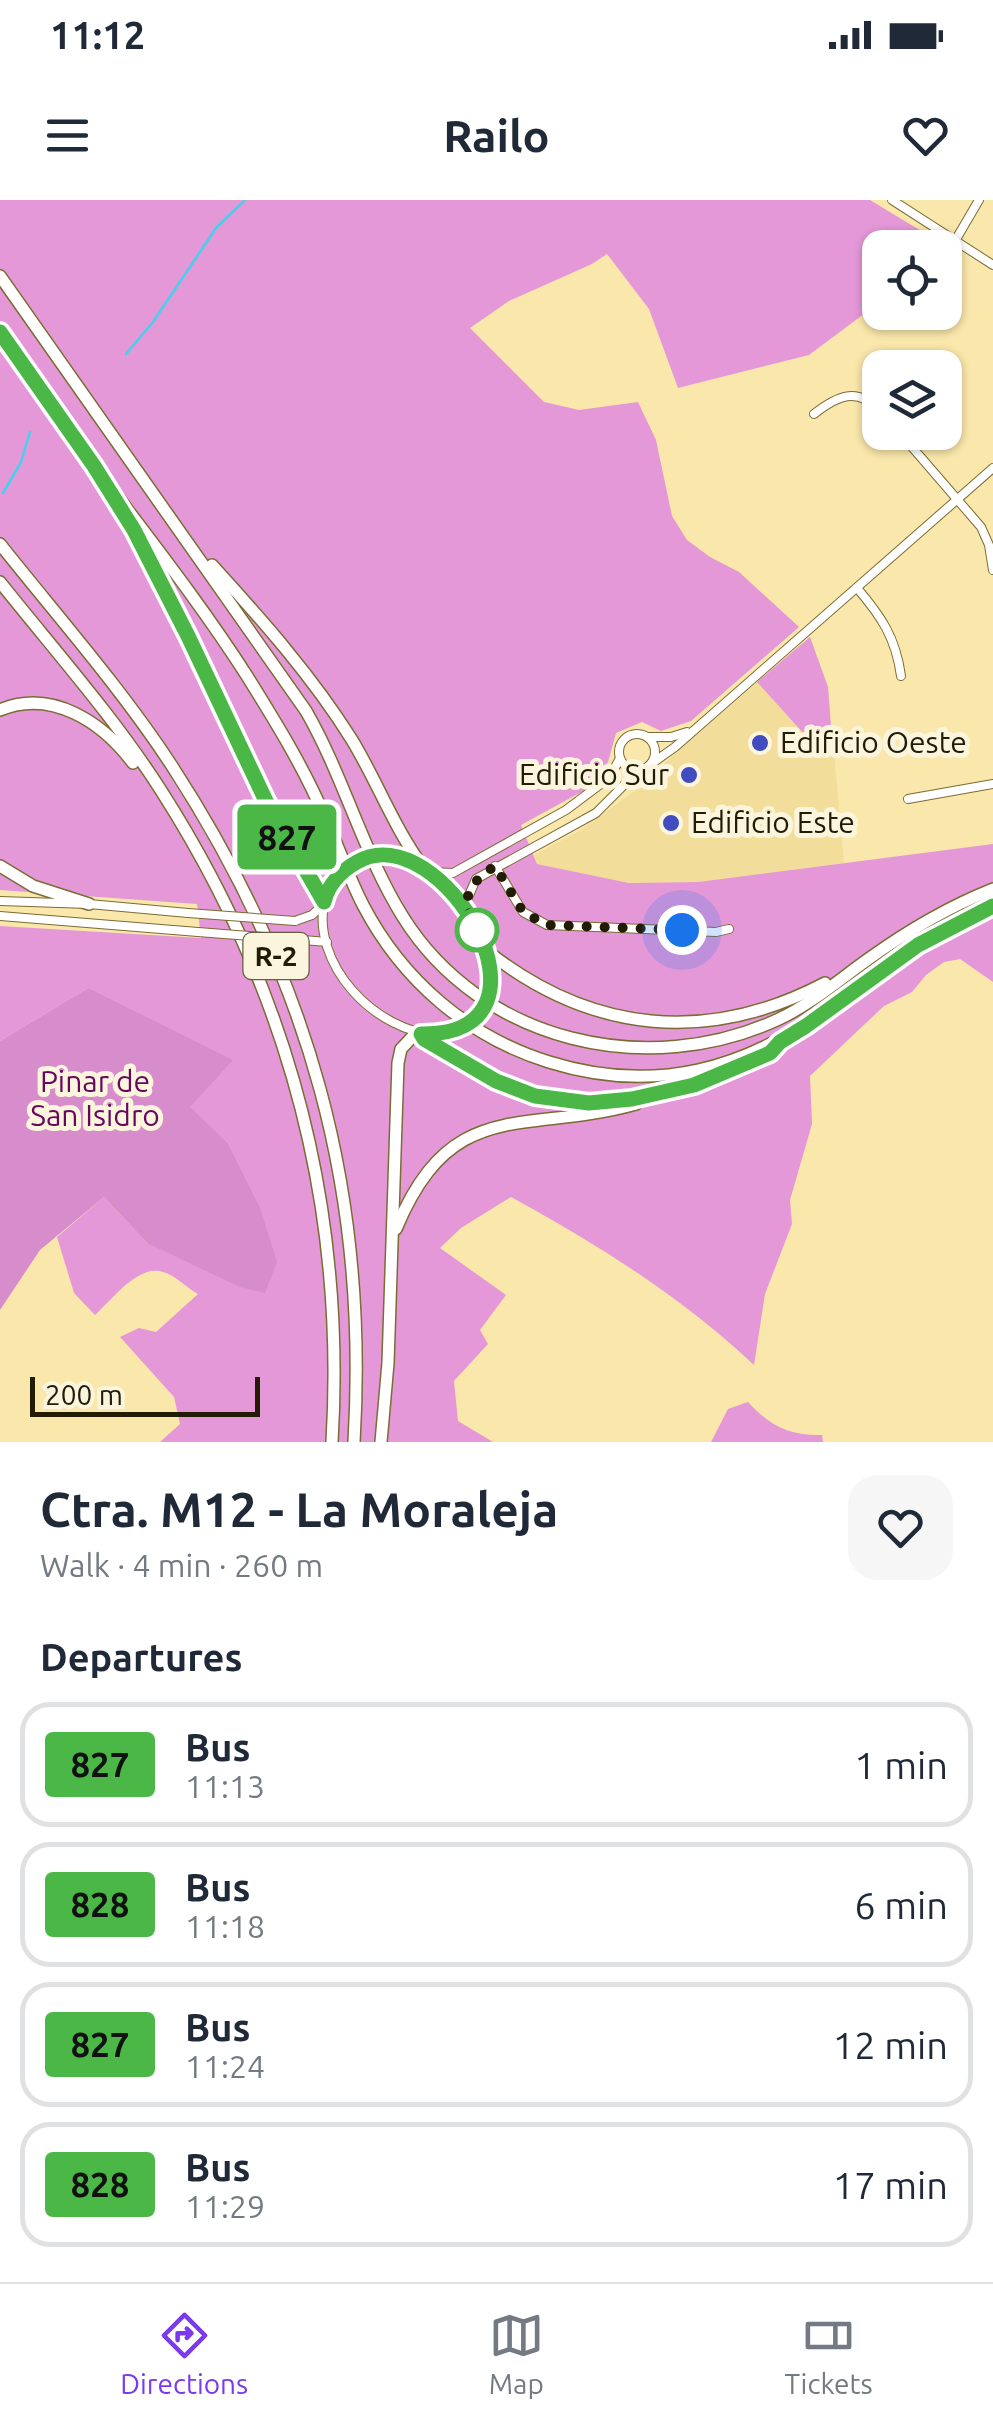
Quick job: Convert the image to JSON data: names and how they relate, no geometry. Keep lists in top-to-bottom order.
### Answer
{
  "streets": {
    "highway": ["R-2"]
  },
  "parks": ["Pinar de San Isidro"],
  "places": ["Edificio Oeste", "Edificio Sur", "Edificio Este"],
  "lines": ["bus line 827"],
  "scale_bar": "200 m",
  "page": {
    "status": "11:12",
    "header": "Railo",
    "on_map": "827",
    "scale": "200 m",
    "heading": [
      ["Ctra. M12 - La Moraleja", "Walk · 4 min · 260 m"],
      "Departures"
    ],
    "list": [
      {
        "mark": "827",
        "name": "Bus",
        "note": "11:13",
        "value": "1 min"
      },
      {
        "mark": "828",
        "name": "Bus",
        "note": "11:18",
        "value": "6 min"
      },
      {
        "mark": "827",
        "name": "Bus",
        "note": "11:24",
        "value": "12 min"
      },
      {
        "mark": "828",
        "name": "Bus",
        "note": "11:29",
        "value": "17 min"
      }
    ],
    "tabs": ["Directions", "Map", "Tickets"]
  }
}
